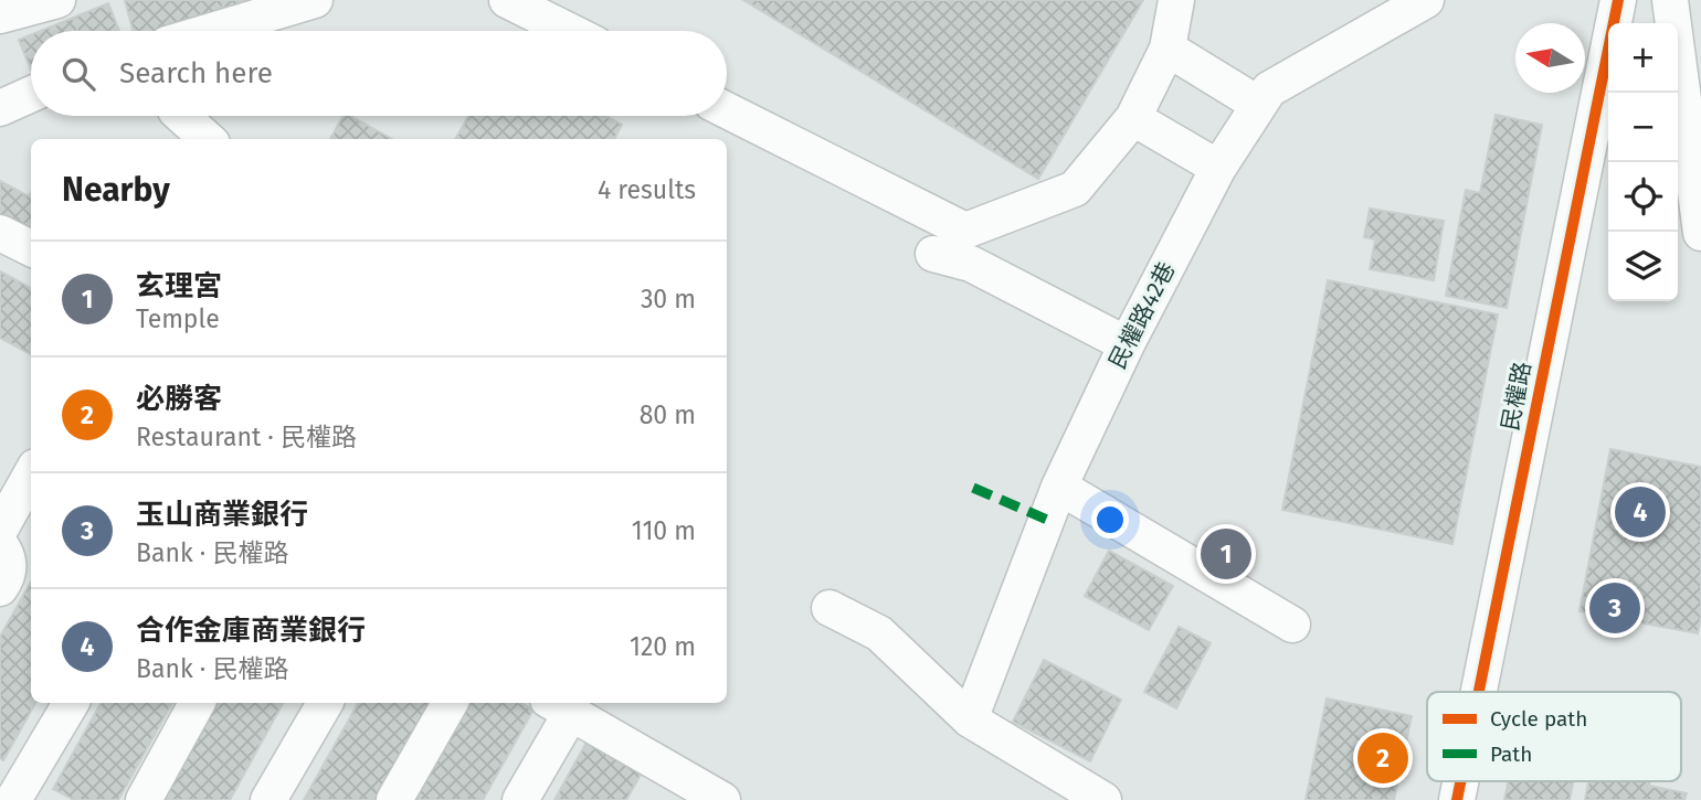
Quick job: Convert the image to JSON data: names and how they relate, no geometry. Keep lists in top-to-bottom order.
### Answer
{
  "streets": {
    "street": ["民權路42巷", "民權路"]
  },
  "legend": ["Cycle path", "Path"],
  "north": "left",
  "page": {
    "map_buttons": ["+", "−"],
    "search": "Search here",
    "heading": ["Nearby", "4 results"],
    "list": [
      {
        "mark": "1",
        "name": "玄理宮",
        "note": "Temple",
        "value": "30 m"
      },
      {
        "mark": "2",
        "name": "必勝客",
        "note": "Restaurant · 民權路",
        "value": "80 m"
      },
      {
        "mark": "3",
        "name": "玉山商業銀行",
        "note": "Bank · 民權路",
        "value": "110 m"
      },
      {
        "mark": "4",
        "name": "合作金庫商業銀行",
        "note": "Bank · 民權路",
        "value": "120 m"
      }
    ],
    "pins": [
      "4",
      "1",
      "3",
      "2"
    ]
  }
}
